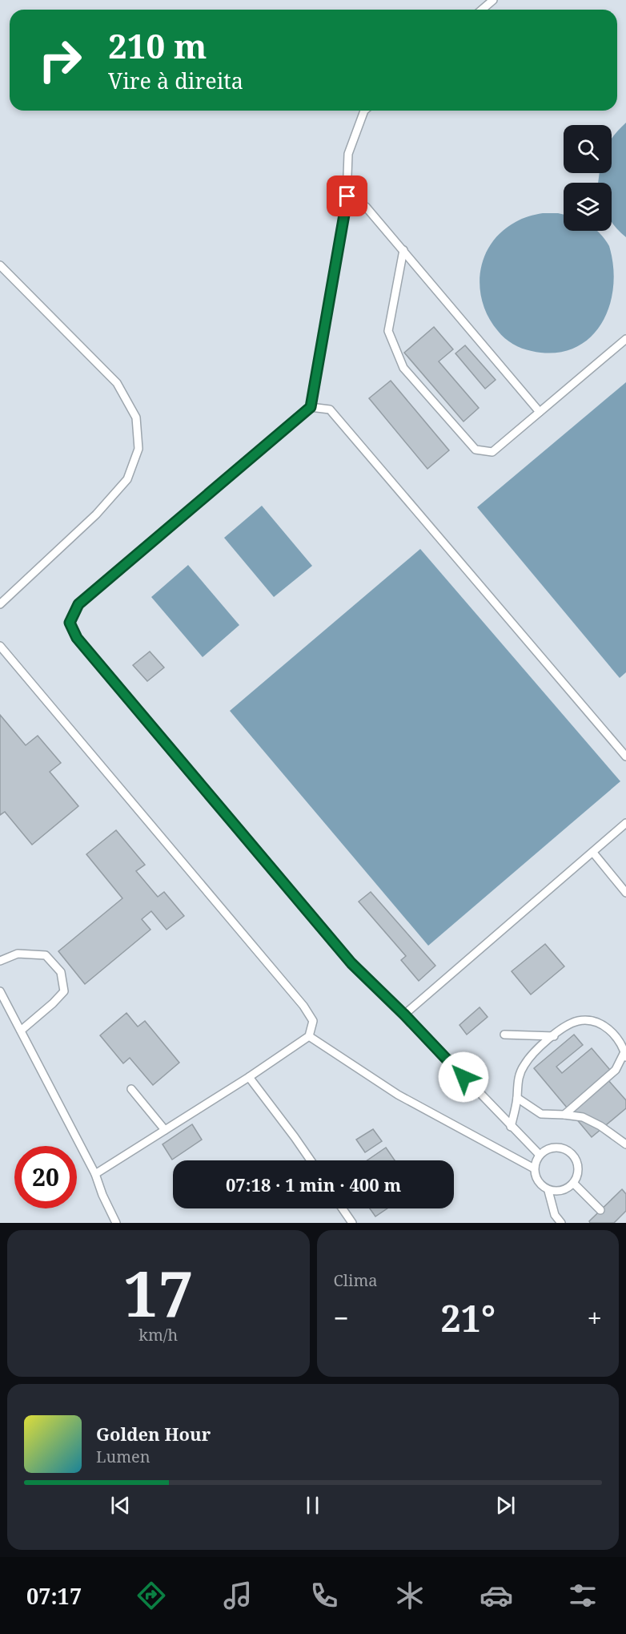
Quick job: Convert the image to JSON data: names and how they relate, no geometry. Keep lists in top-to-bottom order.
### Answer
{
  "page": {
    "turn": ["210 m", "Vire à direita"],
    "limit": "20",
    "trip": "07:18 · 1 min · 400 m",
    "tile": [
      ["17", "km/h"],
      "Clima"
    ],
    "heat": ["−", "21°", "+"],
    "song": ["Golden Hour", "Lumen"],
    "tabs": "07:17"
  }
}
